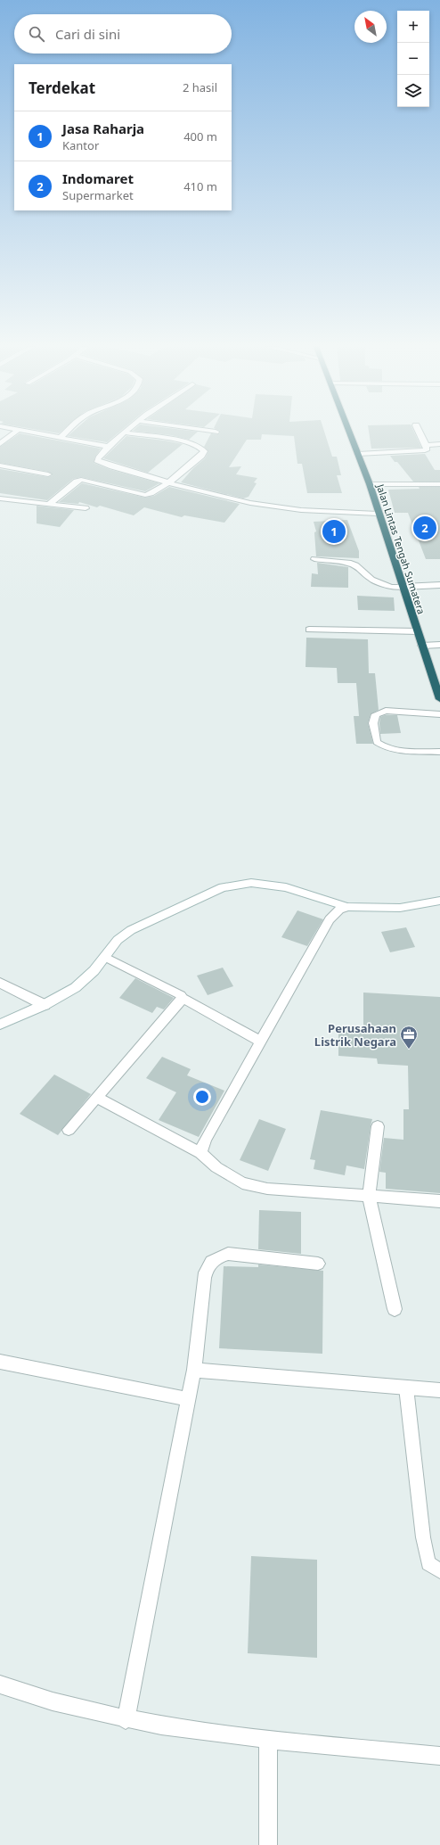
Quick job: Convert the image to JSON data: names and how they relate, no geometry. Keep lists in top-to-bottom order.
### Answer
{
  "streets": {
    "highway": ["Jalan Lintas Tengah Sumatera"]
  },
  "places": {
    "office": ["Perusahaan Listrik Negara"]
  },
  "north": "top left",
  "page": {
    "map_buttons": ["+", "−"],
    "search": "Cari di sini",
    "heading": ["Terdekat", "2 hasil"],
    "list": [
      {
        "mark": "1",
        "name": "Jasa Raharja",
        "note": "Kantor",
        "value": "400 m"
      },
      {
        "mark": "2",
        "name": "Indomaret",
        "note": "Supermarket",
        "value": "410 m"
      }
    ],
    "pins": ["2", "1"]
  }
}
